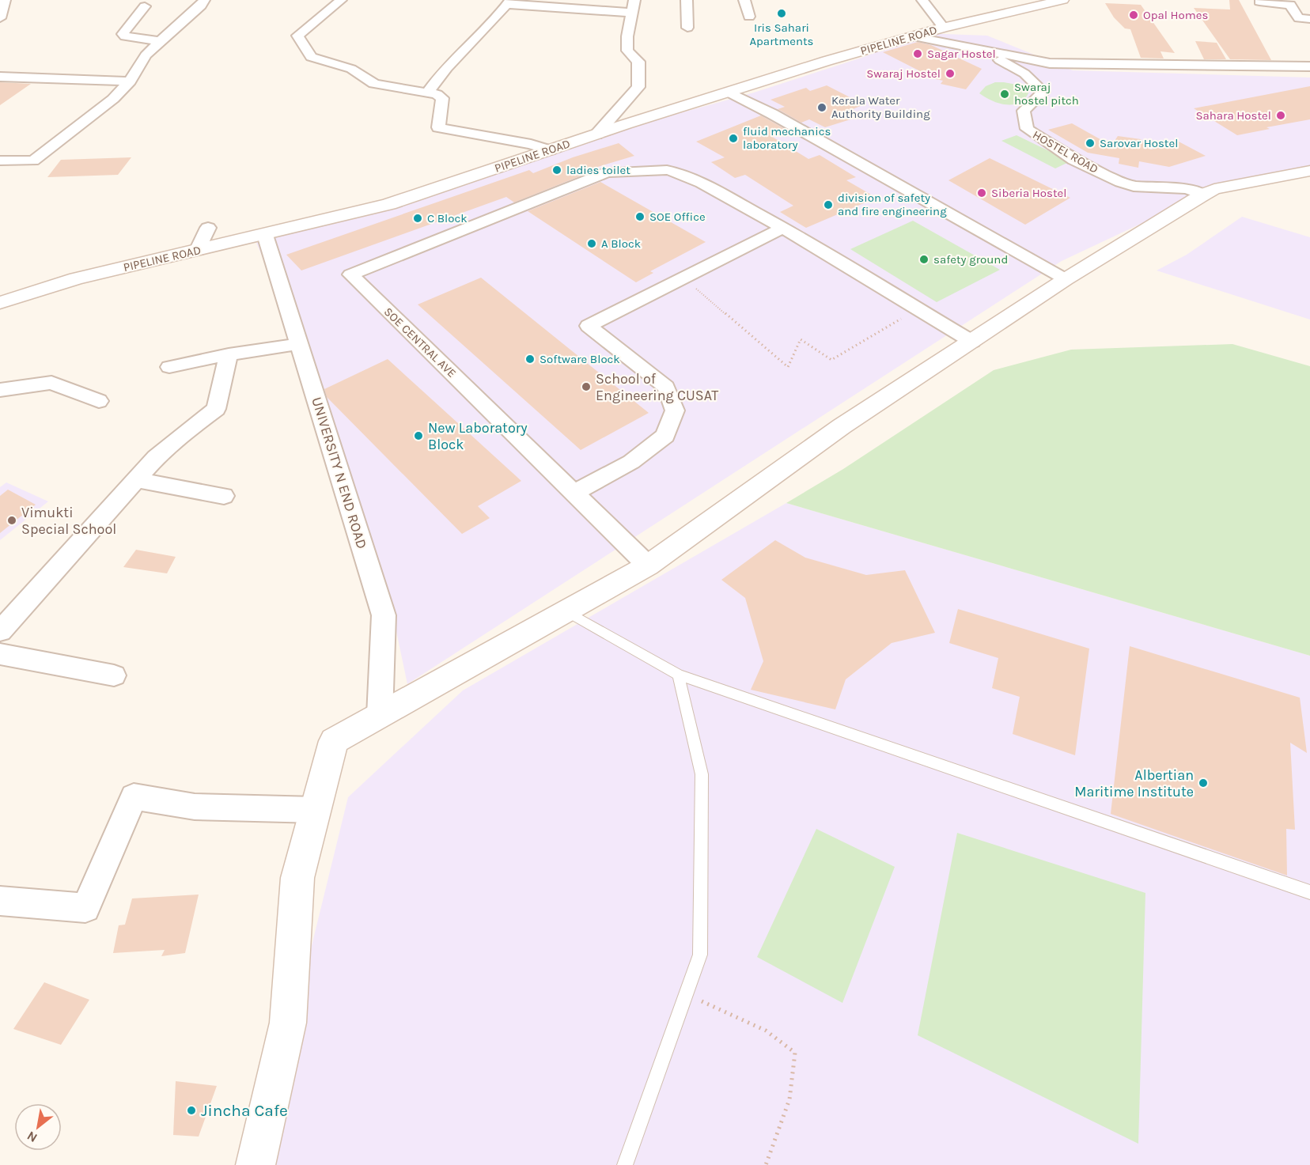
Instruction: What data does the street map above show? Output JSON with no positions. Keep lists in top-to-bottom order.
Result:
{
  "streets": {
    "street": [
      "PIPELINE ROAD",
      "HOSTEL ROAD",
      "SOE CENTRAL AVE",
      "UNIVERSITY N END ROAD"
    ]
  },
  "crossings": [
    ["PIPELINE ROAD", "UNIVERSITY N END ROAD"]
  ],
  "places": [
    "Iris Sahari Apartments",
    "Opal Homes",
    "Sagar Hostel",
    "Swaraj Hostel",
    "Swaraj hostel pitch",
    "Kerala Water Authority Building",
    "Sahara Hostel",
    "fluid mechanics laboratory",
    "Sarovar Hostel",
    "ladies toilet",
    "Siberia Hostel",
    "division of safety and fire engineering",
    "SOE Office",
    "C Block",
    "A Block",
    "safety ground",
    "Software Block",
    "School of Engineering CUSAT",
    "New Laboratory Block",
    "Vimukti Special School",
    "Albertian Maritime Institute",
    "Jincha Cafe"
  ],
  "north": "bottom left"
}
